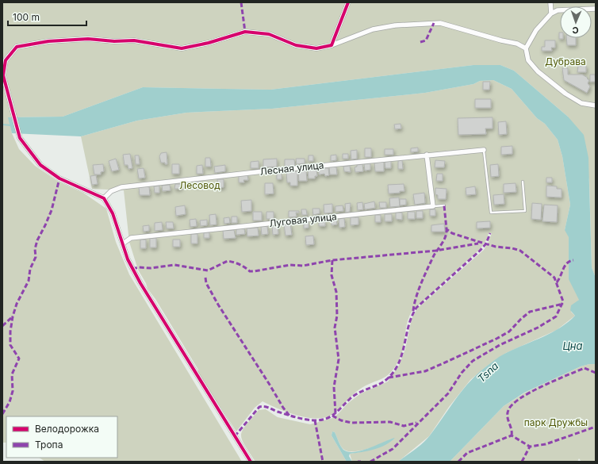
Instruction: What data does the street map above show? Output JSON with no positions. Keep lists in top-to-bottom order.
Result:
{
  "streets": {
    "street": ["Лесная улица", "Луговая улица"]
  },
  "water": ["Цна", "Tsna"],
  "parks": ["Дубрава", "Лесовод", "парк Дружбы"],
  "legend": ["Велодорожка", "Тропа"],
  "scale_bar": "100 m",
  "north": "bottom"
}
